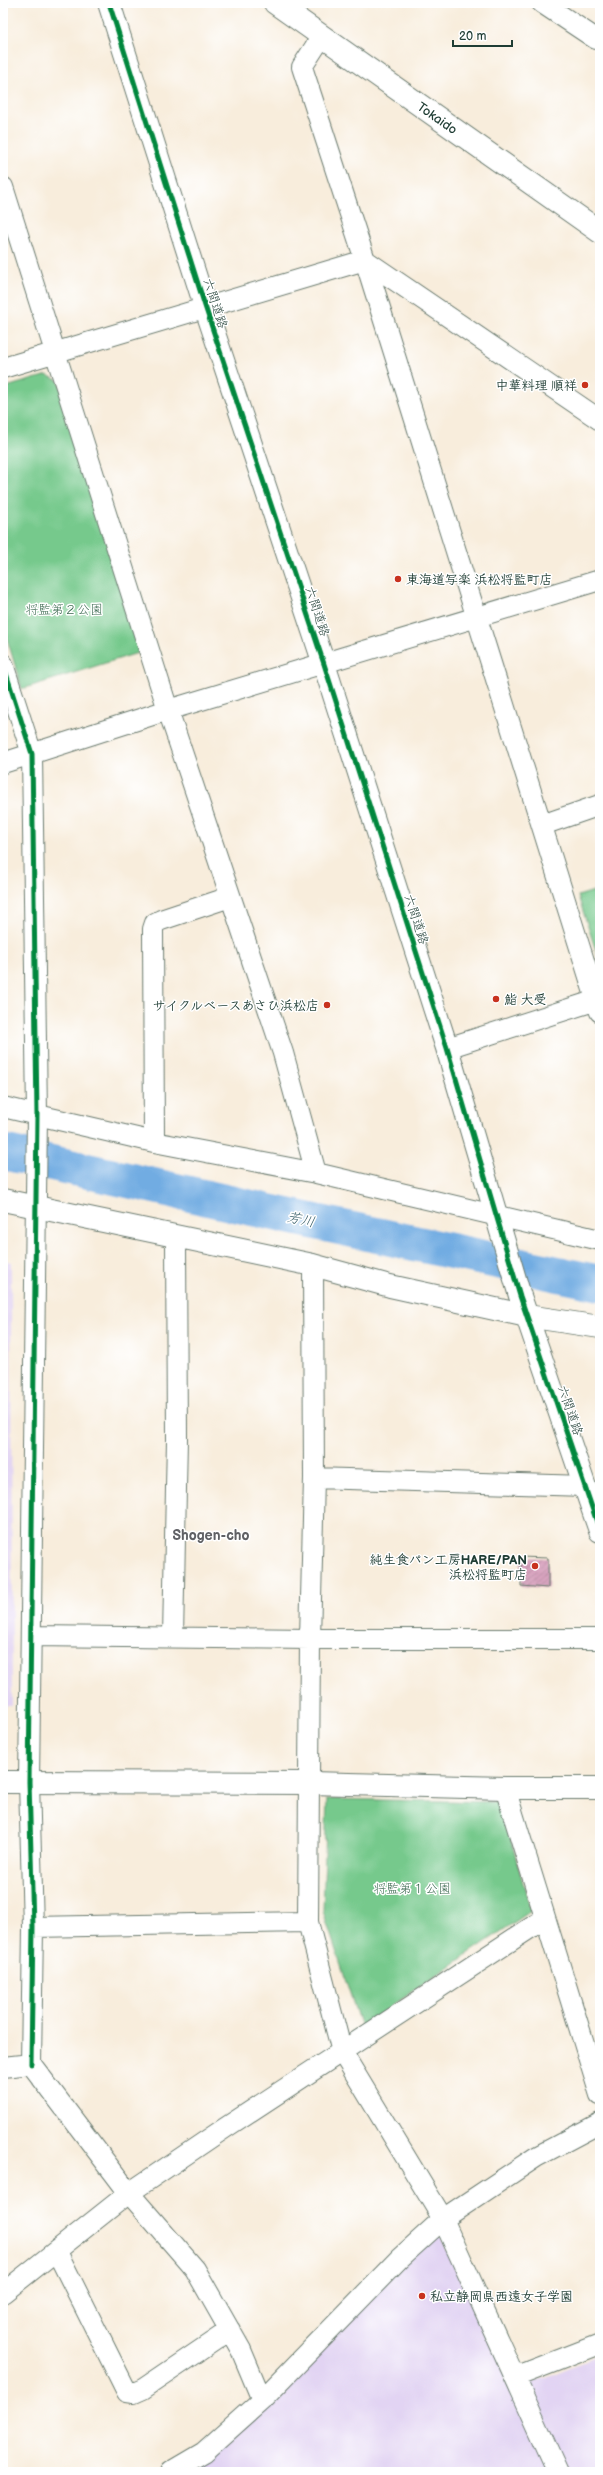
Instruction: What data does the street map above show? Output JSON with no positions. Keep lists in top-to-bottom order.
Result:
{
  "streets": {
    "main road": ["Tokaido", "六間道路"]
  },
  "districts": ["Shogen-cho"],
  "water": ["芳川"],
  "parks": ["将監第２公園", "将監第１公園"],
  "places": [
    "中華料理 順祥",
    "東海道写楽 浜松将監町店",
    "鮨 大受",
    "サイクルベースあさひ浜松店",
    "純生食パン工房HARE/PAN 浜松将監町店",
    "私立静岡県西遠女子学園"
  ],
  "scale_bar": "20 m"
}
